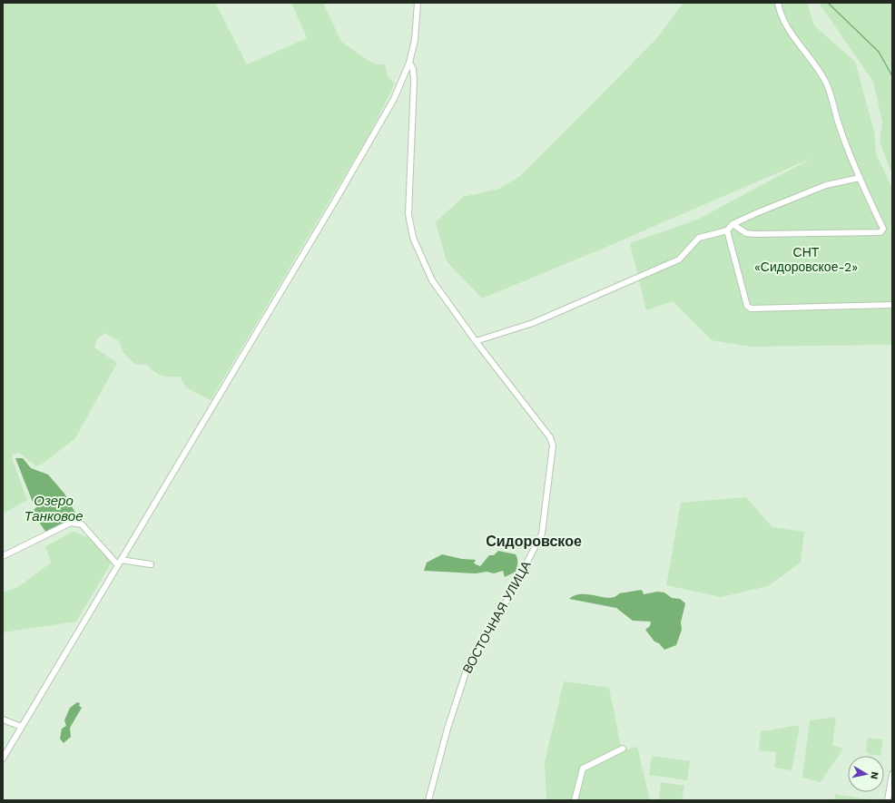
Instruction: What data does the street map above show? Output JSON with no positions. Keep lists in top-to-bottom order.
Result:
{
  "streets": {
    "street": ["ВОСТОЧНАЯ УЛИЦА"]
  },
  "districts": ["Сидоровское"],
  "water": ["Озеро Танковое"],
  "parks": ["СНТ «Сидоровское-2»"],
  "north": "right"
}
